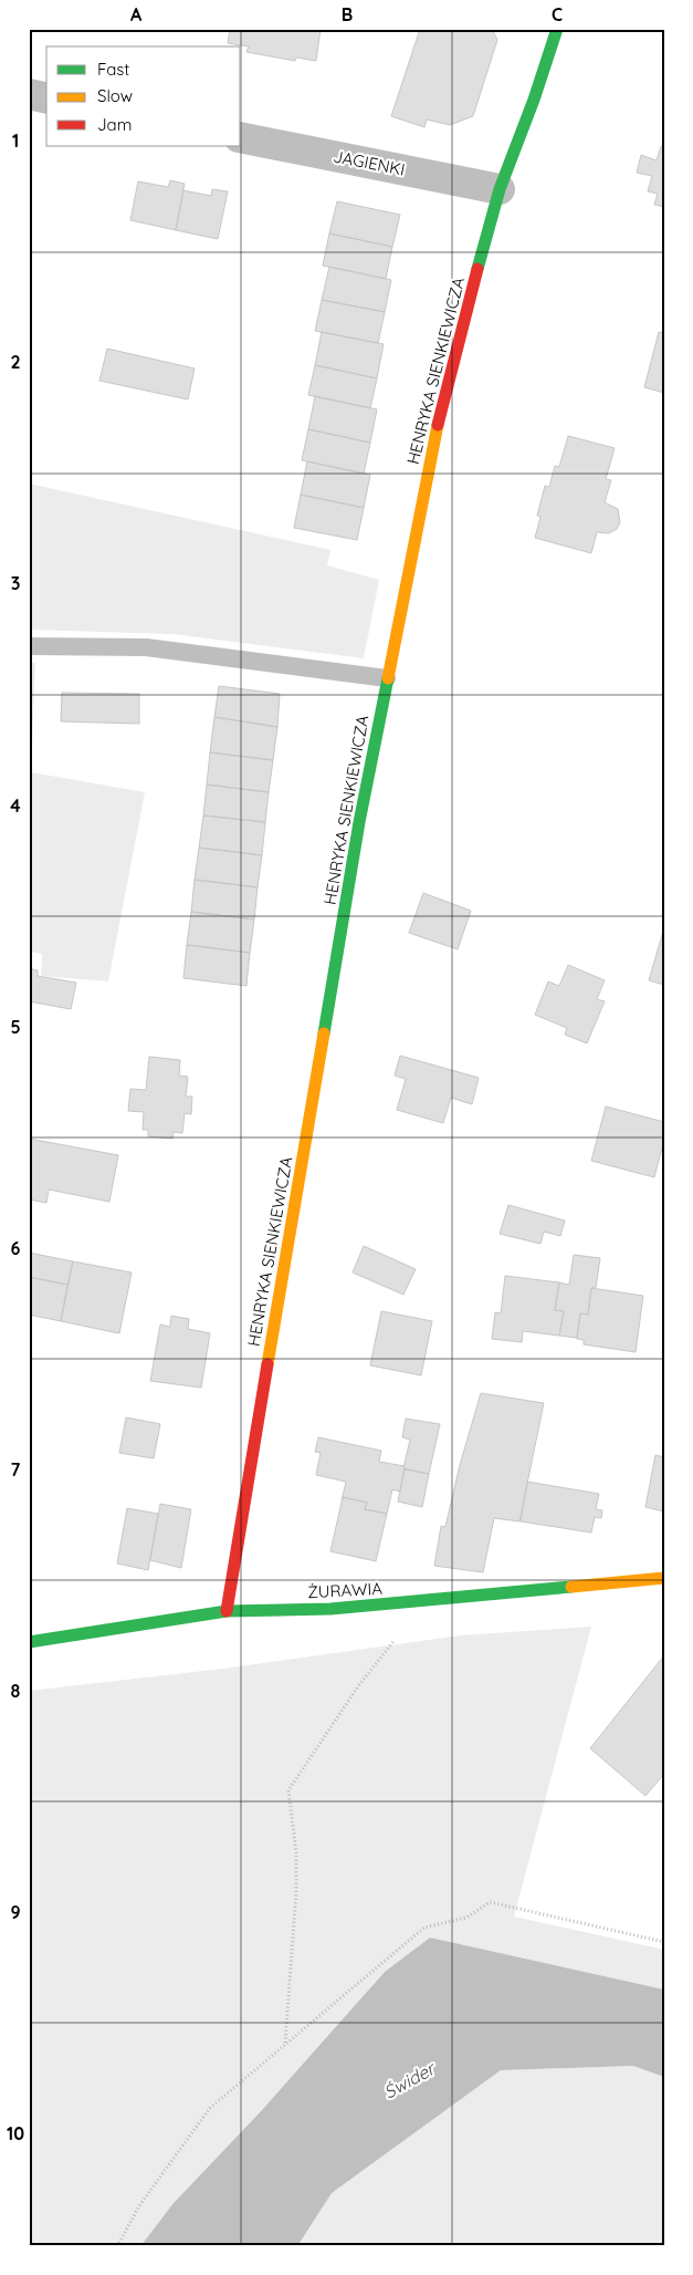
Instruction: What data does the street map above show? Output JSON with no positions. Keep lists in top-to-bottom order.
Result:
{
  "streets": {
    "street": ["JAGIENKI", "HENRYKA SIENKIEWICZA", "ŻURAWIA"]
  },
  "crossings": [
    ["JAGIENKI", "HENRYKA SIENKIEWICZA"],
    ["HENRYKA SIENKIEWICZA", "ŻURAWIA"]
  ],
  "water": ["Świder"],
  "legend": ["Fast", "Slow", "Jam"],
  "grid": {
    "columns": ["A", "B", "C"],
    "rows": [
      "1",
      "2",
      "3",
      "4",
      "5",
      "6",
      "7",
      "8",
      "9",
      "10"
    ]
  }
}
